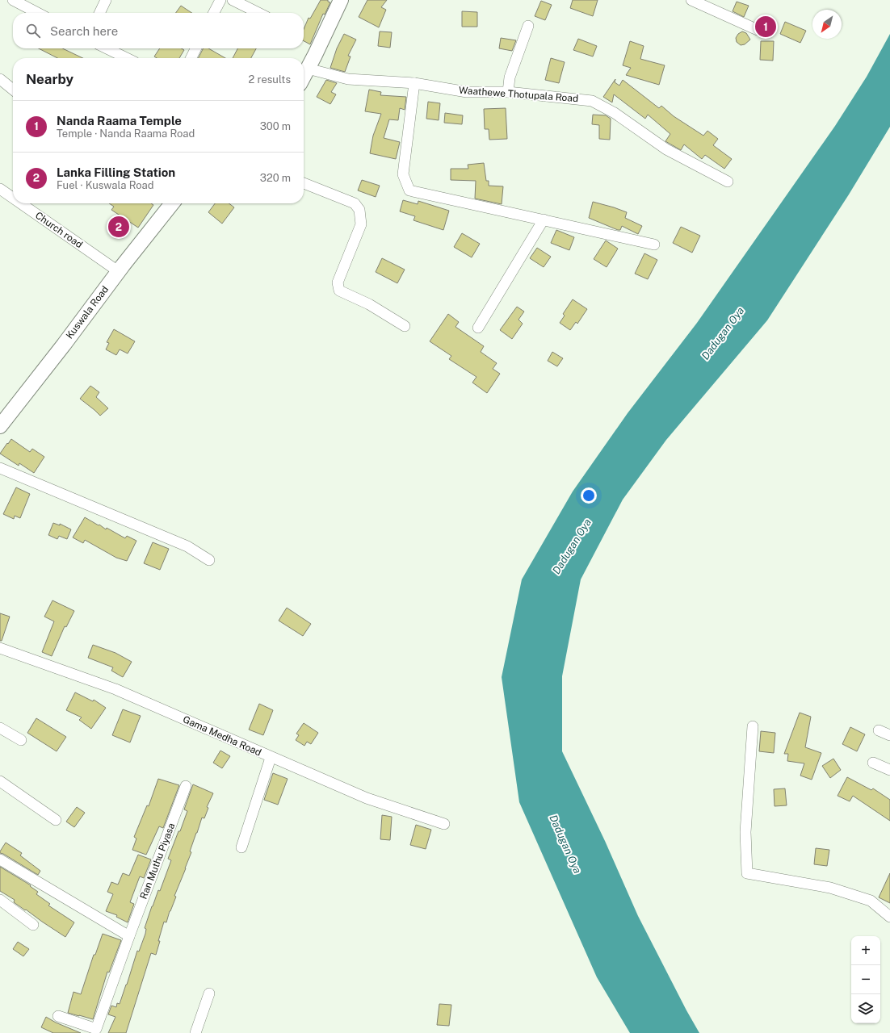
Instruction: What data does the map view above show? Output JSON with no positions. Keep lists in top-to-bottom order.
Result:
{
  "streets": {
    "street": [
      "Waathewe Thotupala Road",
      "Church road",
      "Kuswala Road",
      "Gama Medha Road",
      "Ran Muthu Piyasa"
    ]
  },
  "crossings": [
    ["Church road", "Kuswala Road"]
  ],
  "water": ["Dadugan Oya"],
  "north": "bottom left",
  "page": {
    "search": "Search here",
    "pins": ["1", "2"],
    "heading": ["Nearby", "2 results"],
    "list": [
      {
        "mark": "1",
        "name": "Nanda Raama Temple",
        "note": "Temple · Nanda Raama Road",
        "value": "300 m"
      },
      {
        "mark": "2",
        "name": "Lanka Filling Station",
        "note": "Fuel · Kuswala Road",
        "value": "320 m"
      }
    ],
    "map_buttons": ["+", "−"]
  }
}
